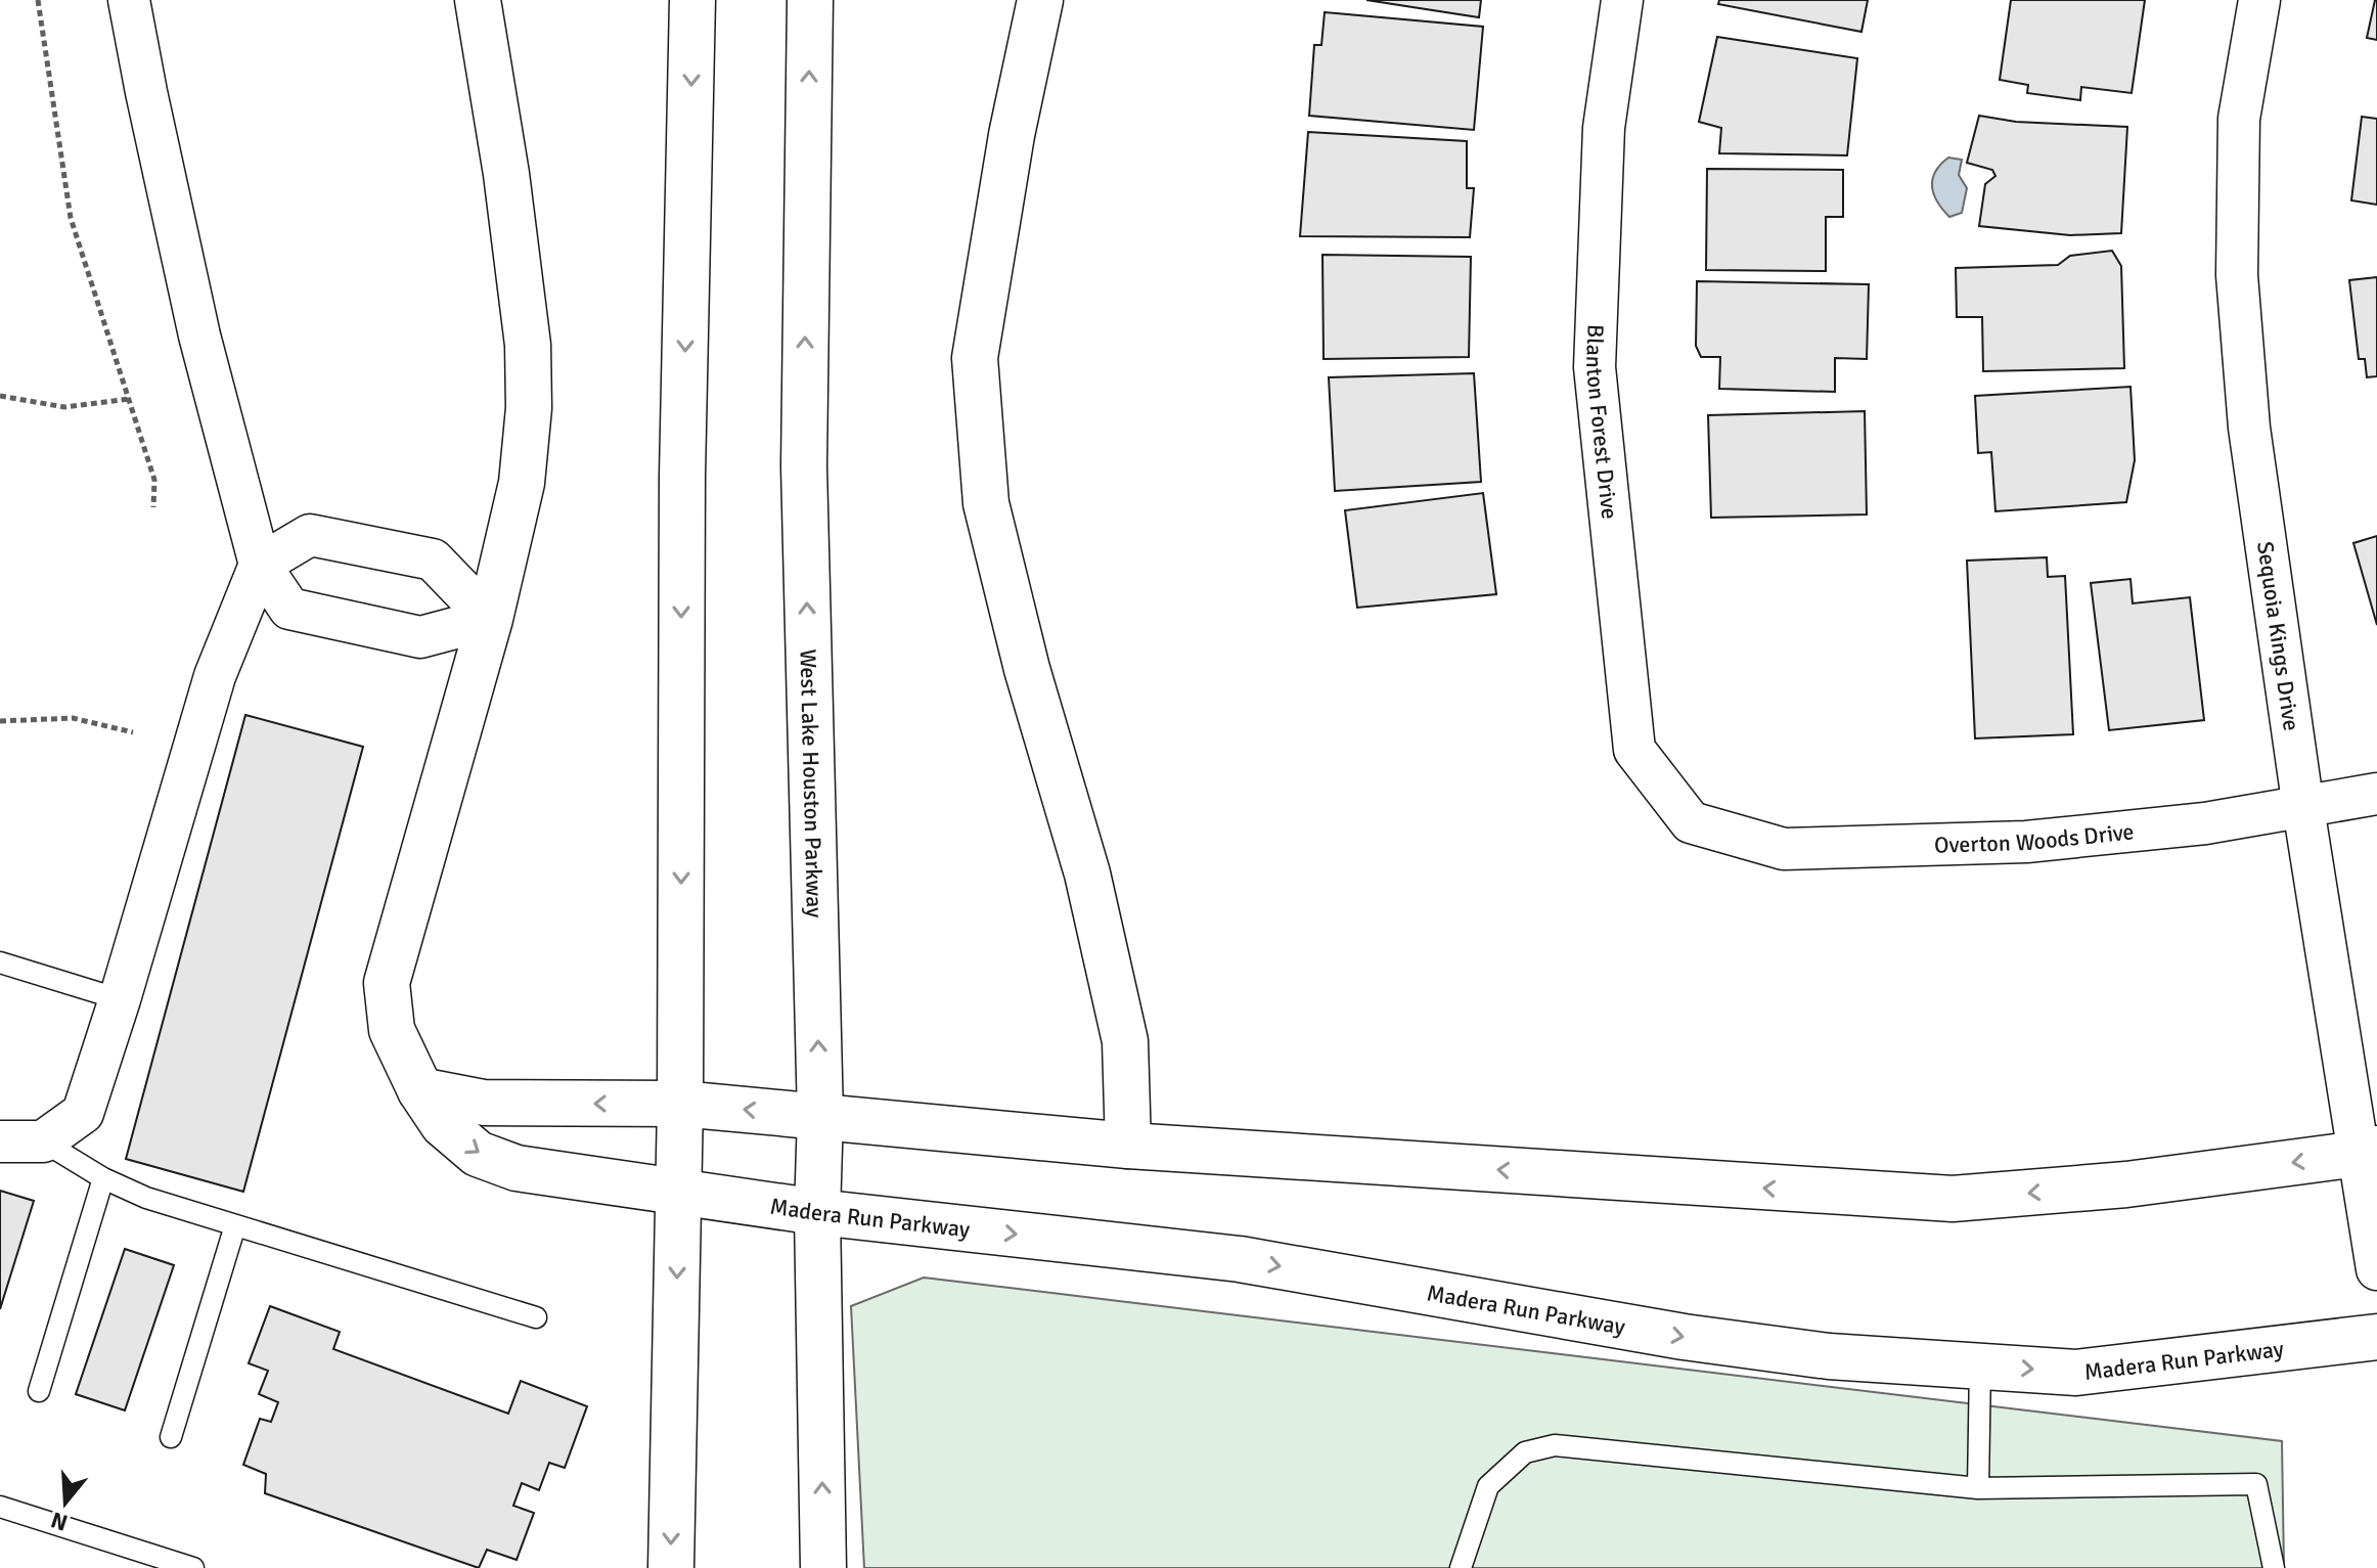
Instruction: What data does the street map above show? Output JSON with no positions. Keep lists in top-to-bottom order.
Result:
{
  "streets": {
    "street": [
      "Blanton Forest Drive",
      "Sequoia Kings Drive",
      "West Lake Houston Parkway",
      "Overton Woods Drive",
      "Madera Run Parkway"
    ]
  },
  "crossings": [
    ["Blanton Forest Drive", "Overton Woods Drive"],
    ["Sequoia Kings Drive", "Overton Woods Drive"],
    ["West Lake Houston Parkway", "Madera Run Parkway"]
  ],
  "north": "bottom"
}
